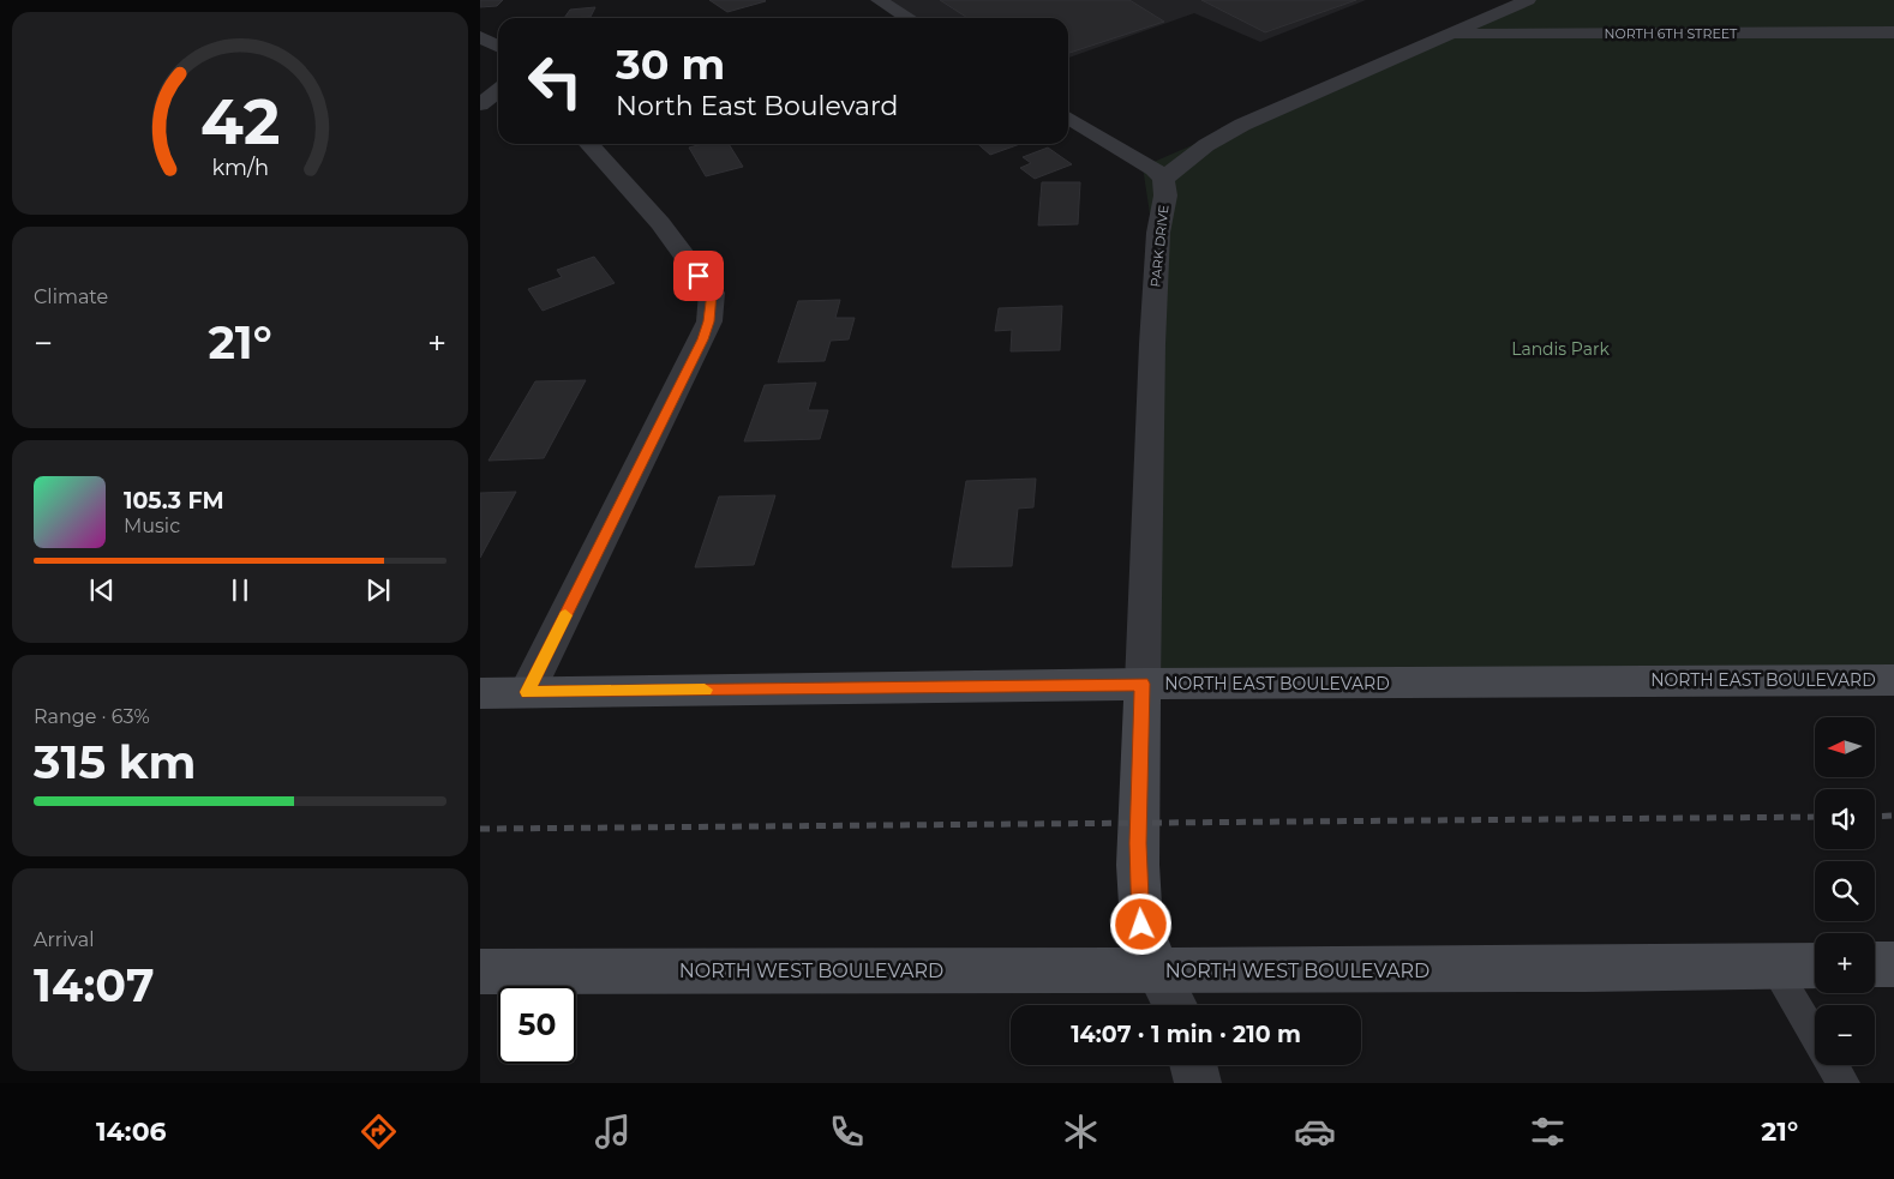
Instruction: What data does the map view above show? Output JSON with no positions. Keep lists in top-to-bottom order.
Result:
{
  "streets": {
    "main road": ["NORTH EAST BOULEVARD", "NORTH WEST BOULEVARD"],
    "street": ["NORTH 6TH STREET", "PARK DRIVE"]
  },
  "crossings": [
    ["PARK DRIVE", "NORTH EAST BOULEVARD"]
  ],
  "parks": ["Landis Park"],
  "north": "left",
  "page": {
    "turn": ["30 m", "North East Boulevard"],
    "tile": [
      "Climate",
      ["Range · 63%", "315 km"],
      ["Arrival", "14:07"]
    ],
    "heat": ["−", "21°", "+"],
    "song": ["105.3 FM", "Music"],
    "map_buttons": ["+", "−"],
    "limit": "50",
    "trip": "14:07 · 1 min · 210 m",
    "tabs": ["14:06", "21°"],
    "gauge": ["42", "km/h"]
  }
}
